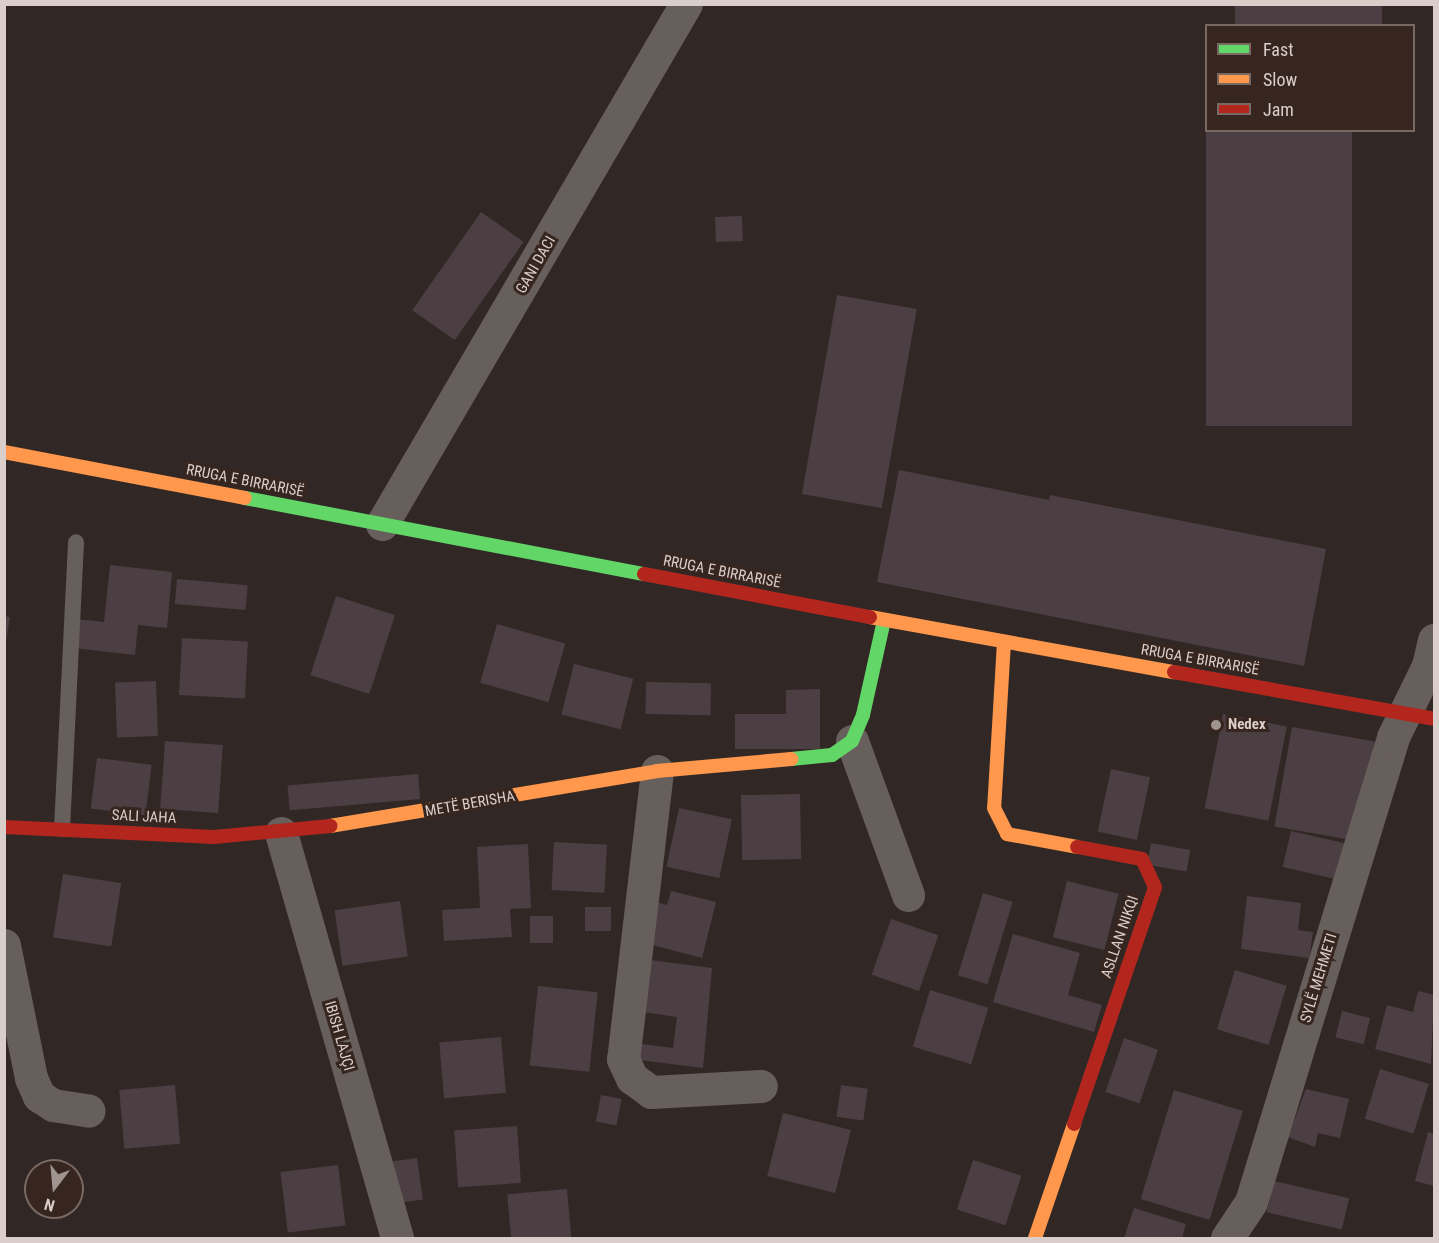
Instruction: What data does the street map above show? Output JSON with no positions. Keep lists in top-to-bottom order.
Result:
{
  "streets": {
    "street": [
      "GANI DACI",
      "RRUGA E BIRRARISË",
      "METË BERISHA",
      "SALI JAHA",
      "ASLLAN NIKQI",
      "SYLË MEHMETI",
      "IBISH LAJÇI"
    ]
  },
  "crossings": [
    ["GANI DACI", "RRUGA E BIRRARISË"],
    ["RRUGA E BIRRARISË", "ASLLAN NIKQI"],
    ["RRUGA E BIRRARISË", "SYLË MEHMETI"],
    ["METË BERISHA", "SALI JAHA"],
    ["METË BERISHA", "IBISH LAJÇI"],
    ["SALI JAHA", "IBISH LAJÇI"]
  ],
  "places": ["Nedex"],
  "legend": ["Fast", "Slow", "Jam"],
  "north": "bottom"
}
